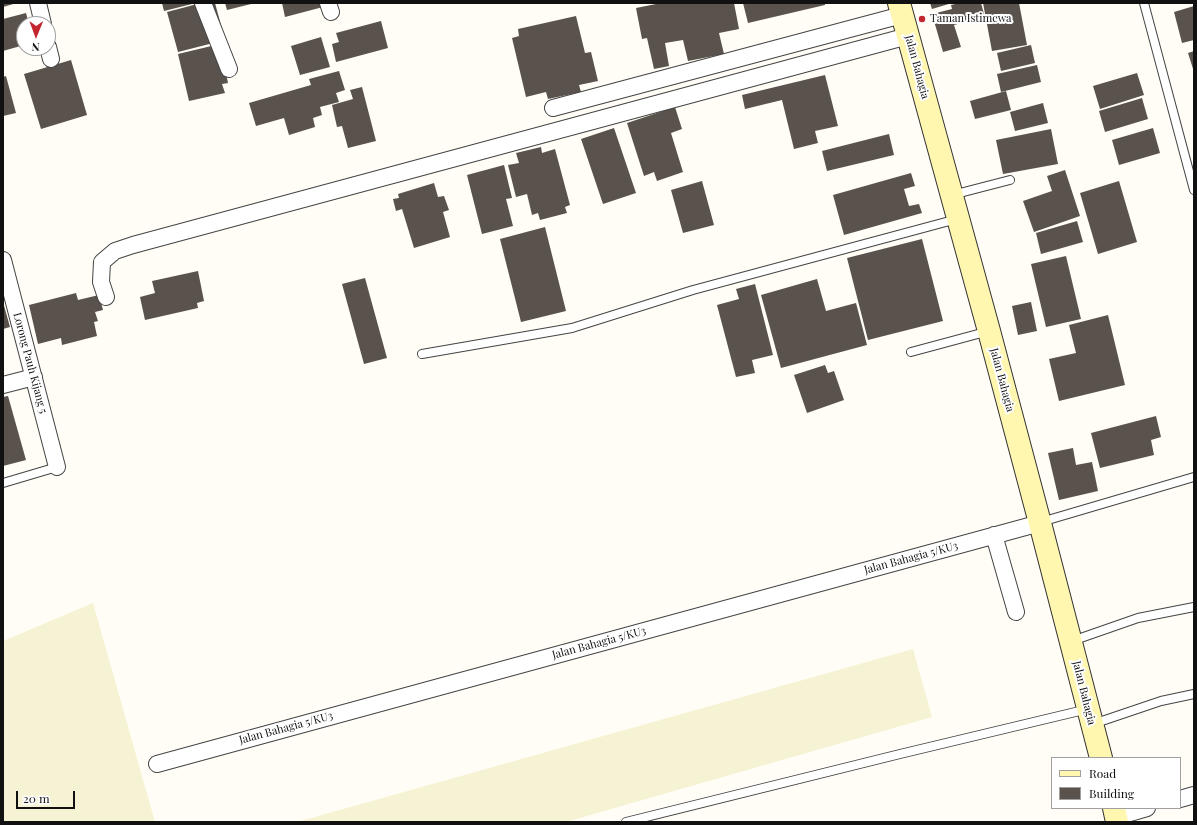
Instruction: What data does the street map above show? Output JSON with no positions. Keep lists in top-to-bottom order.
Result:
{
  "streets": {
    "street": ["Jalan Bahagia", "Lorong Pauh Kijang 5", "Jalan Bahagia 5/KU3"]
  },
  "crossings": [
    ["Jalan Bahagia", "Jalan Bahagia 5/KU3"]
  ],
  "places": ["Taman Istimewa"],
  "legend": ["Road", "Building"],
  "scale_bar": "20 m",
  "north": "bottom"
}
